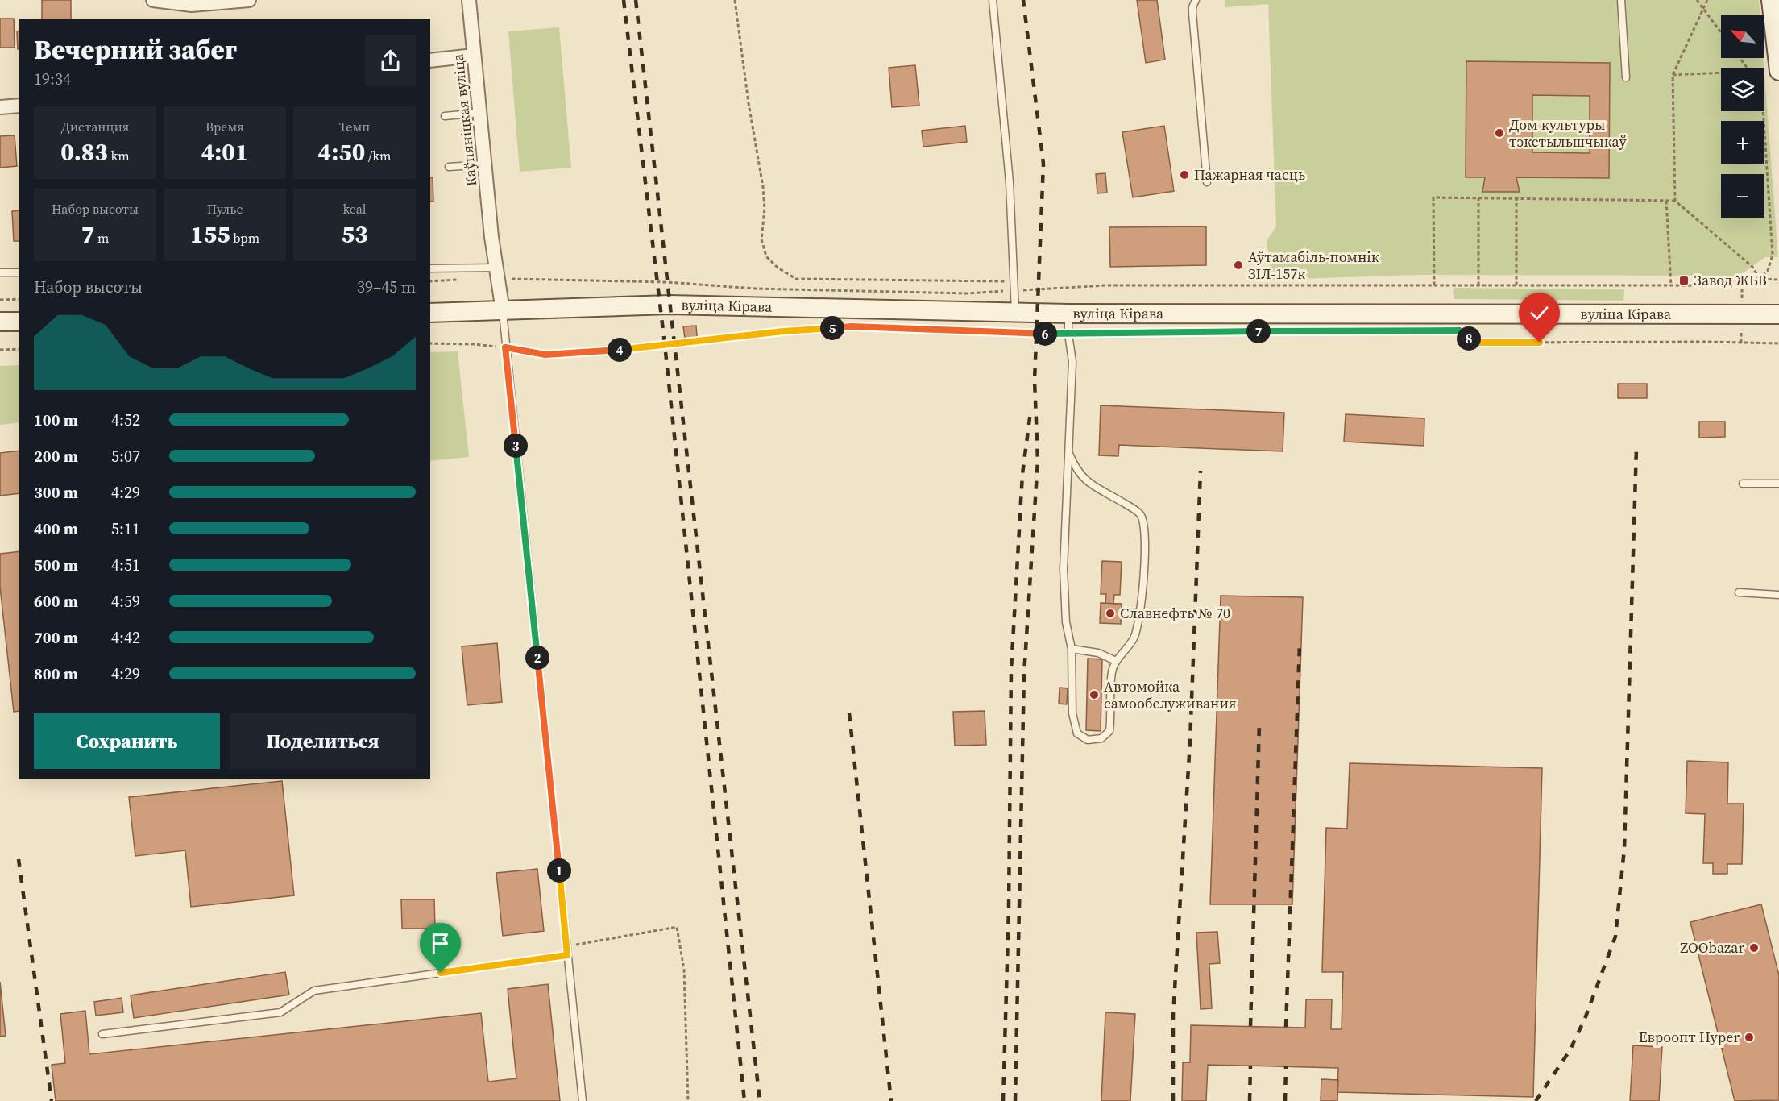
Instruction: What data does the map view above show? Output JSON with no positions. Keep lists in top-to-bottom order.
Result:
{
  "streets": {
    "main road": ["вуліца Кірава"],
    "street": ["Каўпяніцкая вуліца"]
  },
  "crossings": [
    ["Каўпяніцкая вуліца", "вуліца Кірава"]
  ],
  "places": {
    "other": [
      "Дом культуры тэкстыльшчыкаў",
      "Пажарная часць",
      "Аўтамабіль-помнік ЗІЛ-157к",
      "Славнефть № 70",
      "Автомойка самообслуживания",
      "ZOObazar",
      "Евроопт Hyper"
    ],
    "transit": ["Завод ЖБВ"]
  },
  "north": "top left",
  "page": {
    "map_buttons": ["+", "−"],
    "heading": ["Вечерний забег", "19:34"],
    "stats": [
      ["Дистанция", "0.83 km"],
      ["Время", "4:01"],
      ["Темп", "4:50 /km"],
      ["Набор высоты", "7 m"],
      ["Пульс", "155 bpm"],
      ["kcal", "53"]
    ],
    "chart": ["Набор высоты", "39–45 m"],
    "pins": [
      "5",
      "7",
      "6",
      "8",
      "4",
      "3",
      "2",
      "1"
    ],
    "list": [
      {
        "name": "100 m",
        "note": "4:52"
      },
      {
        "name": "200 m",
        "note": "5:07"
      },
      {
        "name": "300 m",
        "note": "4:29"
      },
      {
        "name": "400 m",
        "note": "5:11"
      },
      {
        "name": "500 m",
        "note": "4:51"
      },
      {
        "name": "600 m",
        "note": "4:59"
      },
      {
        "name": "700 m",
        "note": "4:42"
      },
      {
        "name": "800 m",
        "note": "4:29"
      }
    ],
    "buttons": ["Сохранить", "Поделиться"]
  }
}
